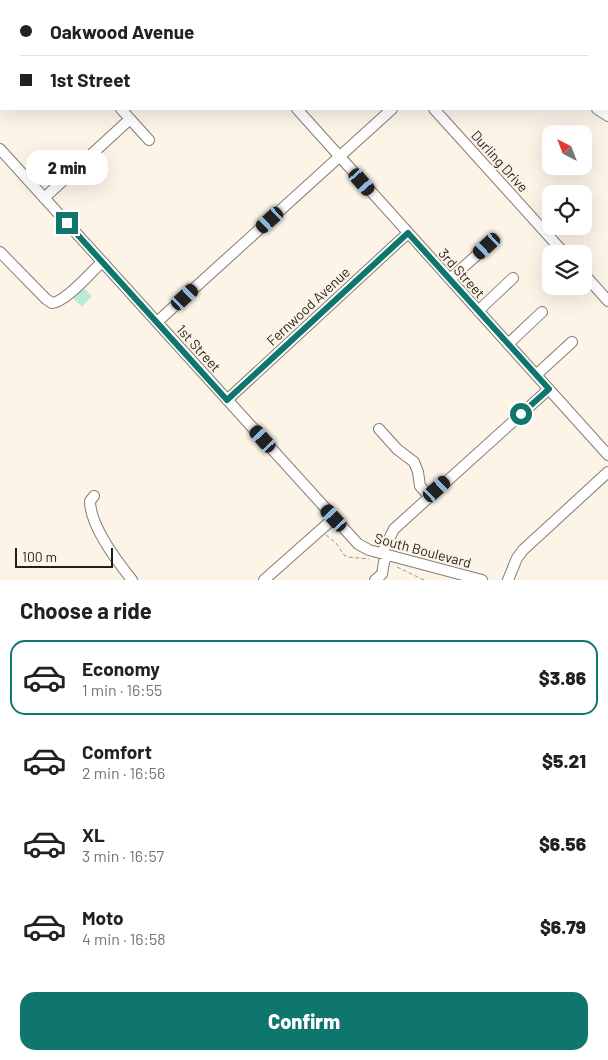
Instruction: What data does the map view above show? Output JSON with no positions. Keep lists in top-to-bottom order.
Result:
{
  "streets": {
    "street": [
      "Durling Drive",
      "3rd Street",
      "Fernwood Avenue",
      "1st Street",
      "South Boulevard"
    ]
  },
  "crossings": [
    ["3rd Street", "Fernwood Avenue"],
    ["Fernwood Avenue", "1st Street"],
    ["1st Street", "South Boulevard"]
  ],
  "scale_bar": "100 m",
  "north": "top left",
  "page": {
    "banner": ["Oakwood Avenue", "1st Street"],
    "bubble": "2 min",
    "scale": "100 m",
    "heading": "Choose a ride",
    "list": [
      {
        "name": "Economy",
        "note": "1 min · 16:55",
        "value": "$3.86"
      },
      {
        "name": "Comfort",
        "note": "2 min · 16:56",
        "value": "$5.21"
      },
      {
        "name": "XL",
        "note": "3 min · 16:57",
        "value": "$6.56"
      },
      {
        "name": "Moto",
        "note": "4 min · 16:58",
        "value": "$6.79"
      }
    ],
    "buttons": "Confirm"
  }
}
